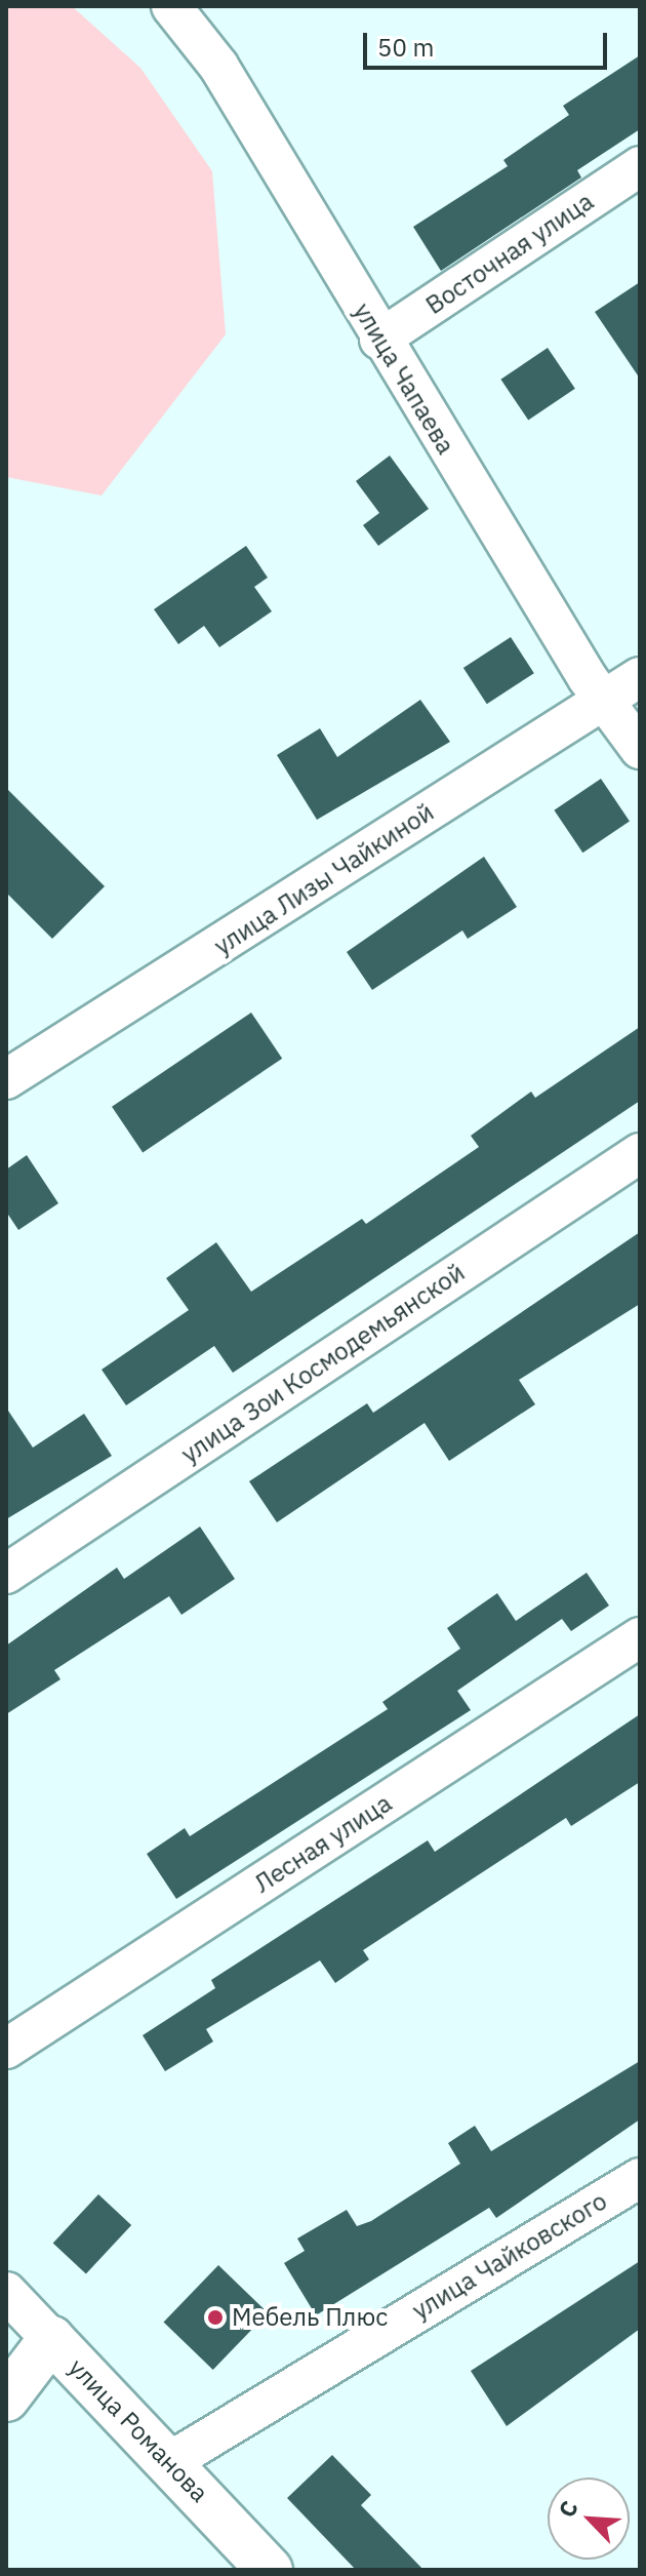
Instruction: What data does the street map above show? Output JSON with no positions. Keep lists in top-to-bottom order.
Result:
{
  "streets": {
    "street": [
      "Восточная улица",
      "улица Чапаева",
      "улица Лизы Чайкиной",
      "улица Зои Космодемьянской",
      "Лесная улица",
      "улица Чайковского",
      "улица Романова"
    ]
  },
  "crossings": [
    ["Восточная улица", "улица Чапаева"],
    ["улица Чапаева", "улица Лизы Чайкиной"],
    ["улица Чайковского", "улица Романова"]
  ],
  "places": ["Мебель Плюс"],
  "scale_bar": "50 m",
  "north": "top left"
}
